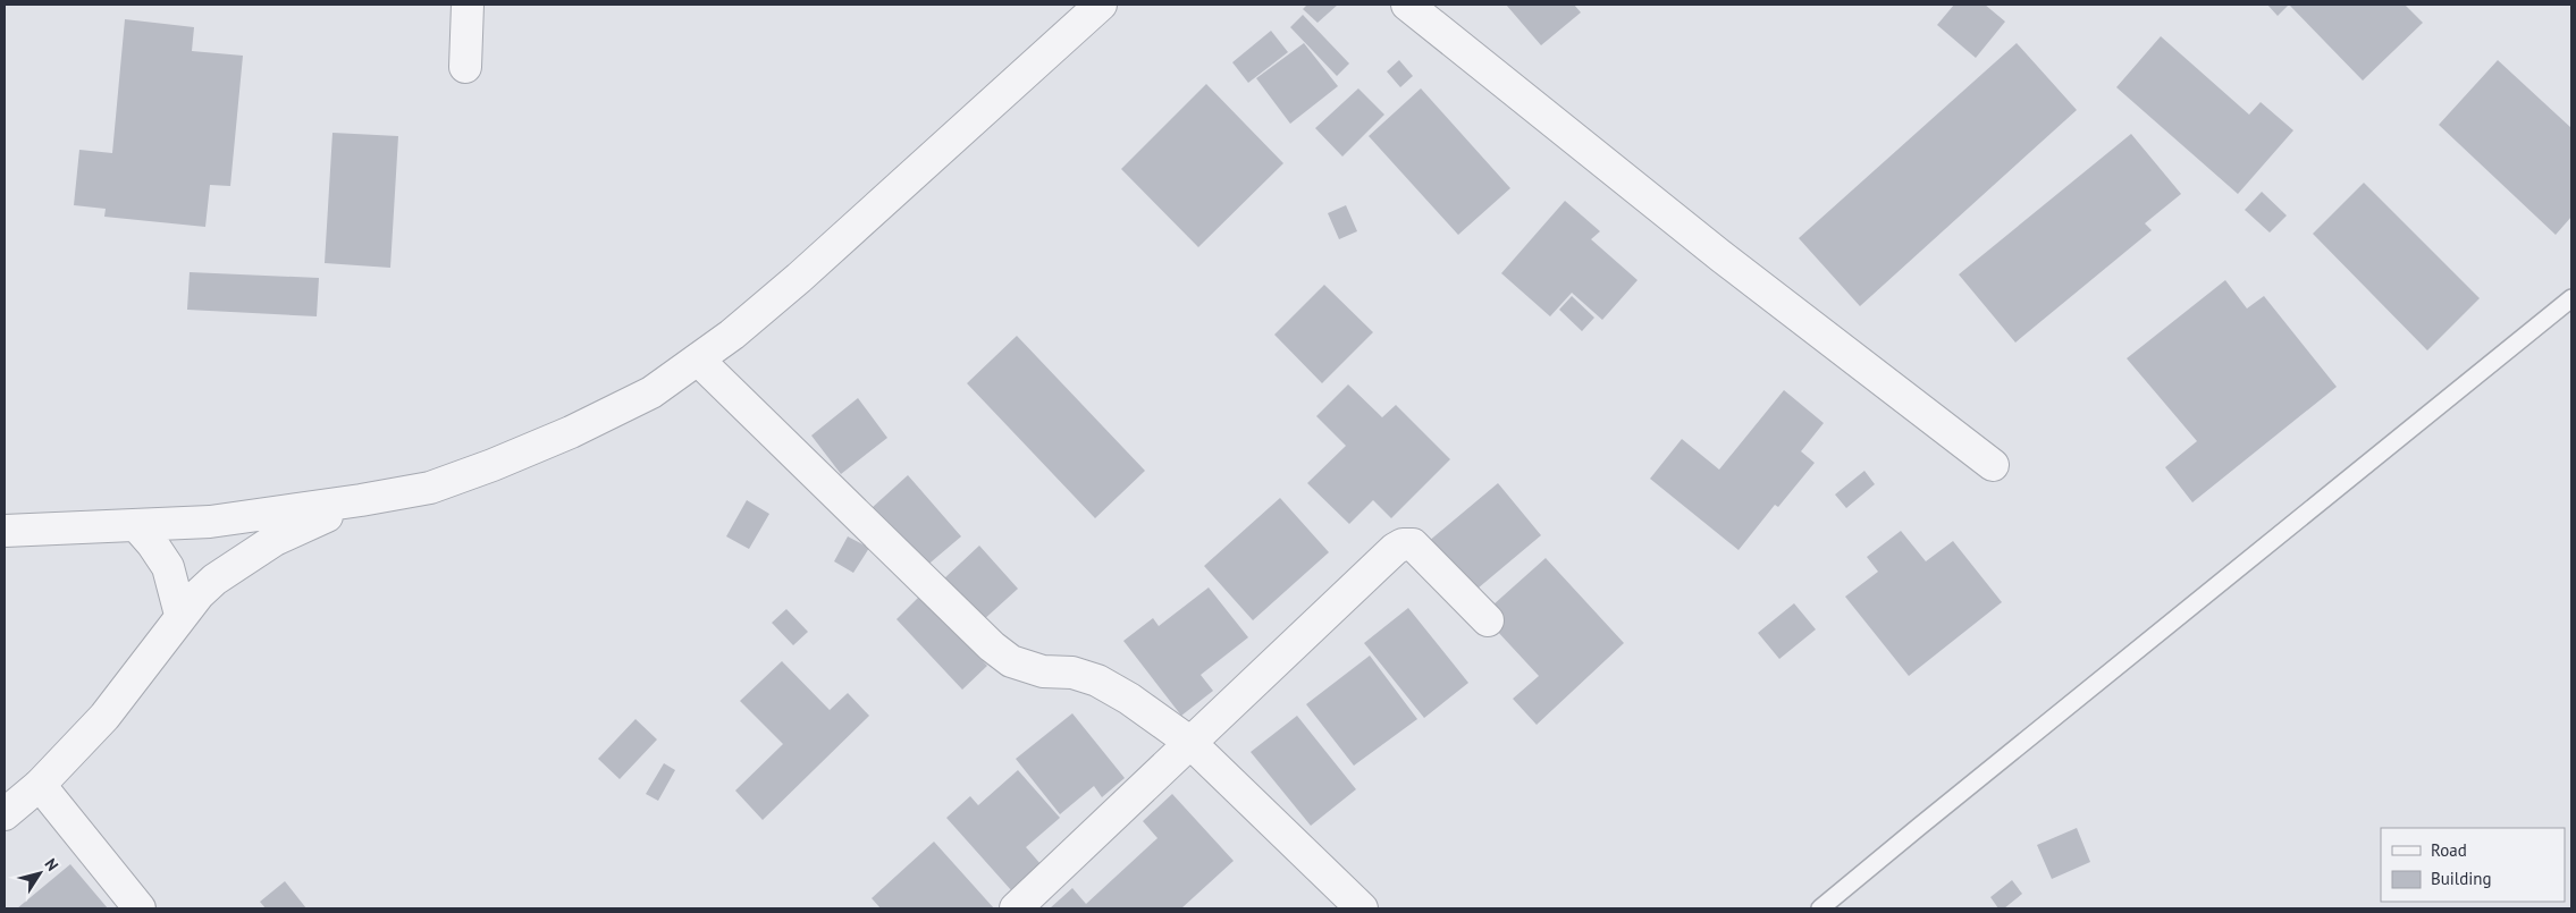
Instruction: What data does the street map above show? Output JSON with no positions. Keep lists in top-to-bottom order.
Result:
{
  "legend": ["Road", "Building"],
  "north": "top right"
}
